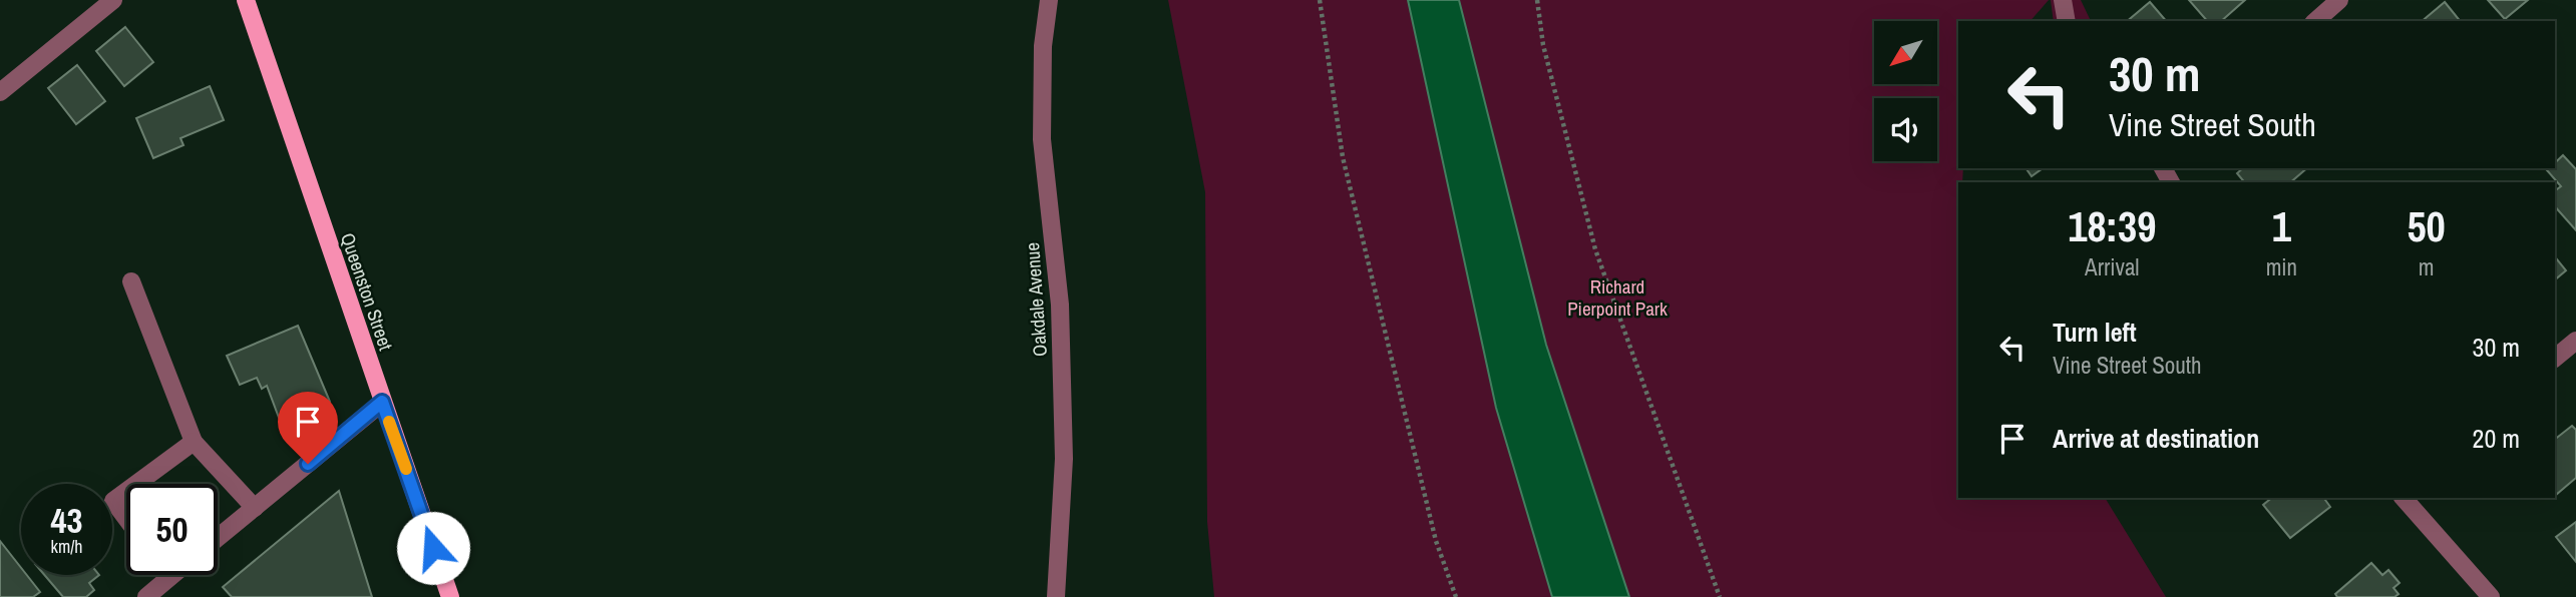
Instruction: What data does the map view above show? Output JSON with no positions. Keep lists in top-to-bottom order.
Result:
{
  "streets": {
    "main road": ["Queenston Street"],
    "street": ["Oakdale Avenue"]
  },
  "parks": ["Richard Pierpoint Park"],
  "north": "bottom left",
  "page": {
    "turn": ["30 m", "Vine Street South"],
    "eta": [
      "18:39",
      "Arrival",
      "1",
      "min",
      "50",
      "m"
    ],
    "list": [
      {
        "name": "Turn left",
        "note": "Vine Street South",
        "value": "30 m"
      },
      {
        "name": "Arrive at destination",
        "value": "20 m"
      }
    ],
    "speed": "43 km/h",
    "limit": "50"
  }
}
